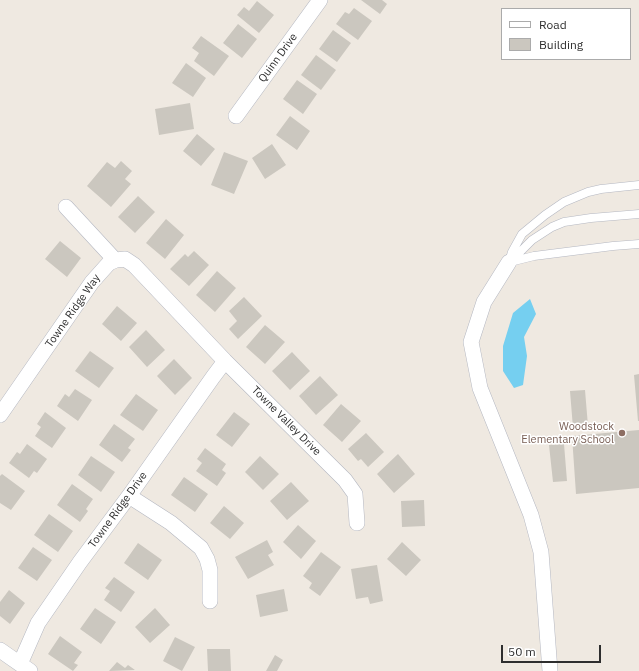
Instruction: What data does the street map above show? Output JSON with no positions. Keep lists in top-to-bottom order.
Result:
{
  "streets": {
    "street": [
      "Quinn Drive",
      "Towne Ridge Way",
      "Towne Valley Drive",
      "Towne Ridge Drive"
    ]
  },
  "crossings": [
    ["Towne Ridge Way", "Towne Valley Drive"],
    ["Towne Valley Drive", "Towne Ridge Drive"]
  ],
  "places": ["Woodstock Elementary School"],
  "legend": ["Road", "Building"],
  "scale_bar": "50 m"
}
